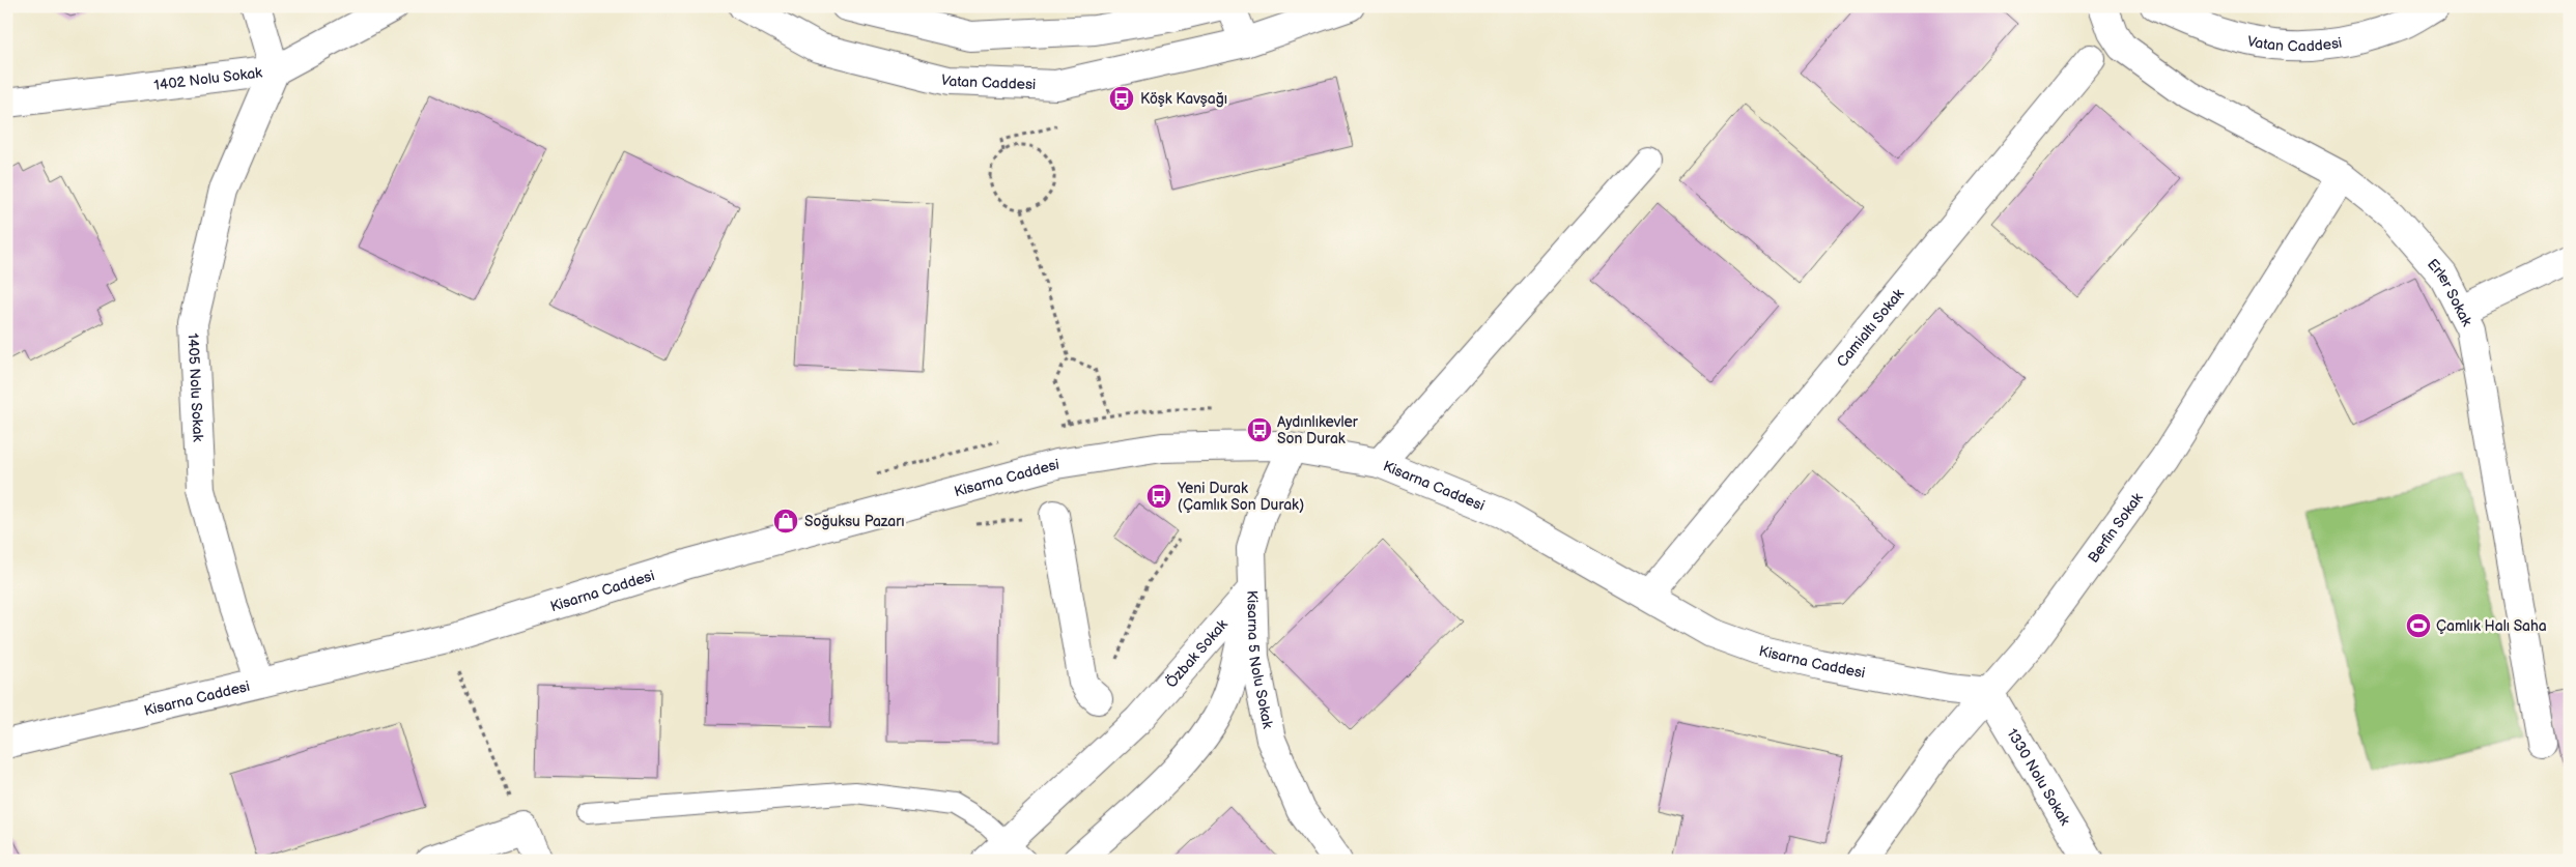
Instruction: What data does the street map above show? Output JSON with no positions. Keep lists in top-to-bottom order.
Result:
{
  "streets": {
    "street": [
      "Vatan Caddesi",
      "1402 Nolu Sokak",
      "Erler Sokak",
      "Camialtı Sokak",
      "1405 Nolu Sokak",
      "Kisarna Caddesi",
      "Berfin Sokak",
      "Özbak Sokak",
      "Kisarna 5 Nolu Sokak",
      "1330 Nolu Sokak"
    ]
  },
  "crossings": [
    ["1402 Nolu Sokak", "1405 Nolu Sokak"],
    ["Erler Sokak", "Berfin Sokak"],
    ["Camialtı Sokak", "Kisarna Caddesi"],
    ["1405 Nolu Sokak", "Kisarna Caddesi"],
    ["Kisarna Caddesi", "Berfin Sokak"],
    ["Kisarna Caddesi", "Kisarna 5 Nolu Sokak"],
    ["Kisarna Caddesi", "1330 Nolu Sokak"],
    ["Berfin Sokak", "1330 Nolu Sokak"],
    ["Özbak Sokak", "Kisarna 5 Nolu Sokak"]
  ],
  "places": {
    "bus stop": ["Köşk Kavşağı", "Aydınlıkevler Son Durak", "Yeni Durak (Çamlık Son Durak)"],
    "shop": ["Soğuksu Pazarı"],
    "sports": ["Çamlık Halı Saha"]
  }
}
